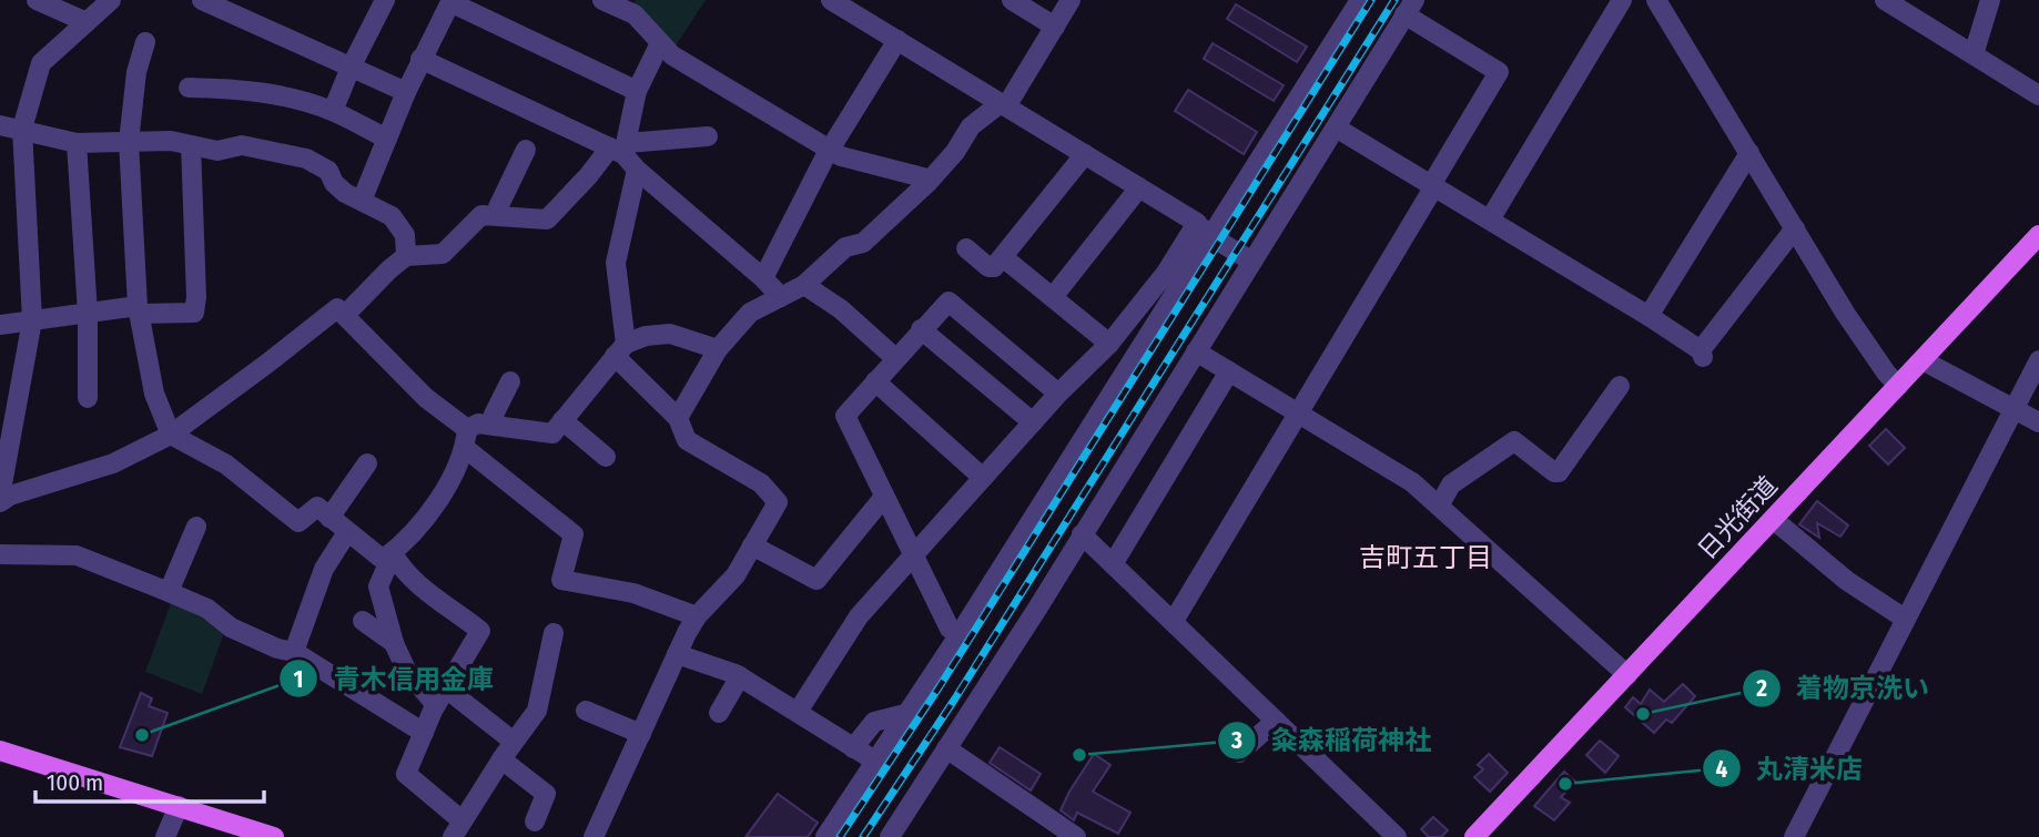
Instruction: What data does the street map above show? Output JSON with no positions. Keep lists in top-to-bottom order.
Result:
{
  "streets": {
    "main road": ["日光街道"]
  },
  "districts": ["吉町五丁目"],
  "places": [
    "着物京洗い",
    "青木信用金庫",
    "粂森稲荷神社",
    "丸清米店"
  ],
  "scale_bar": "100 m"
}
